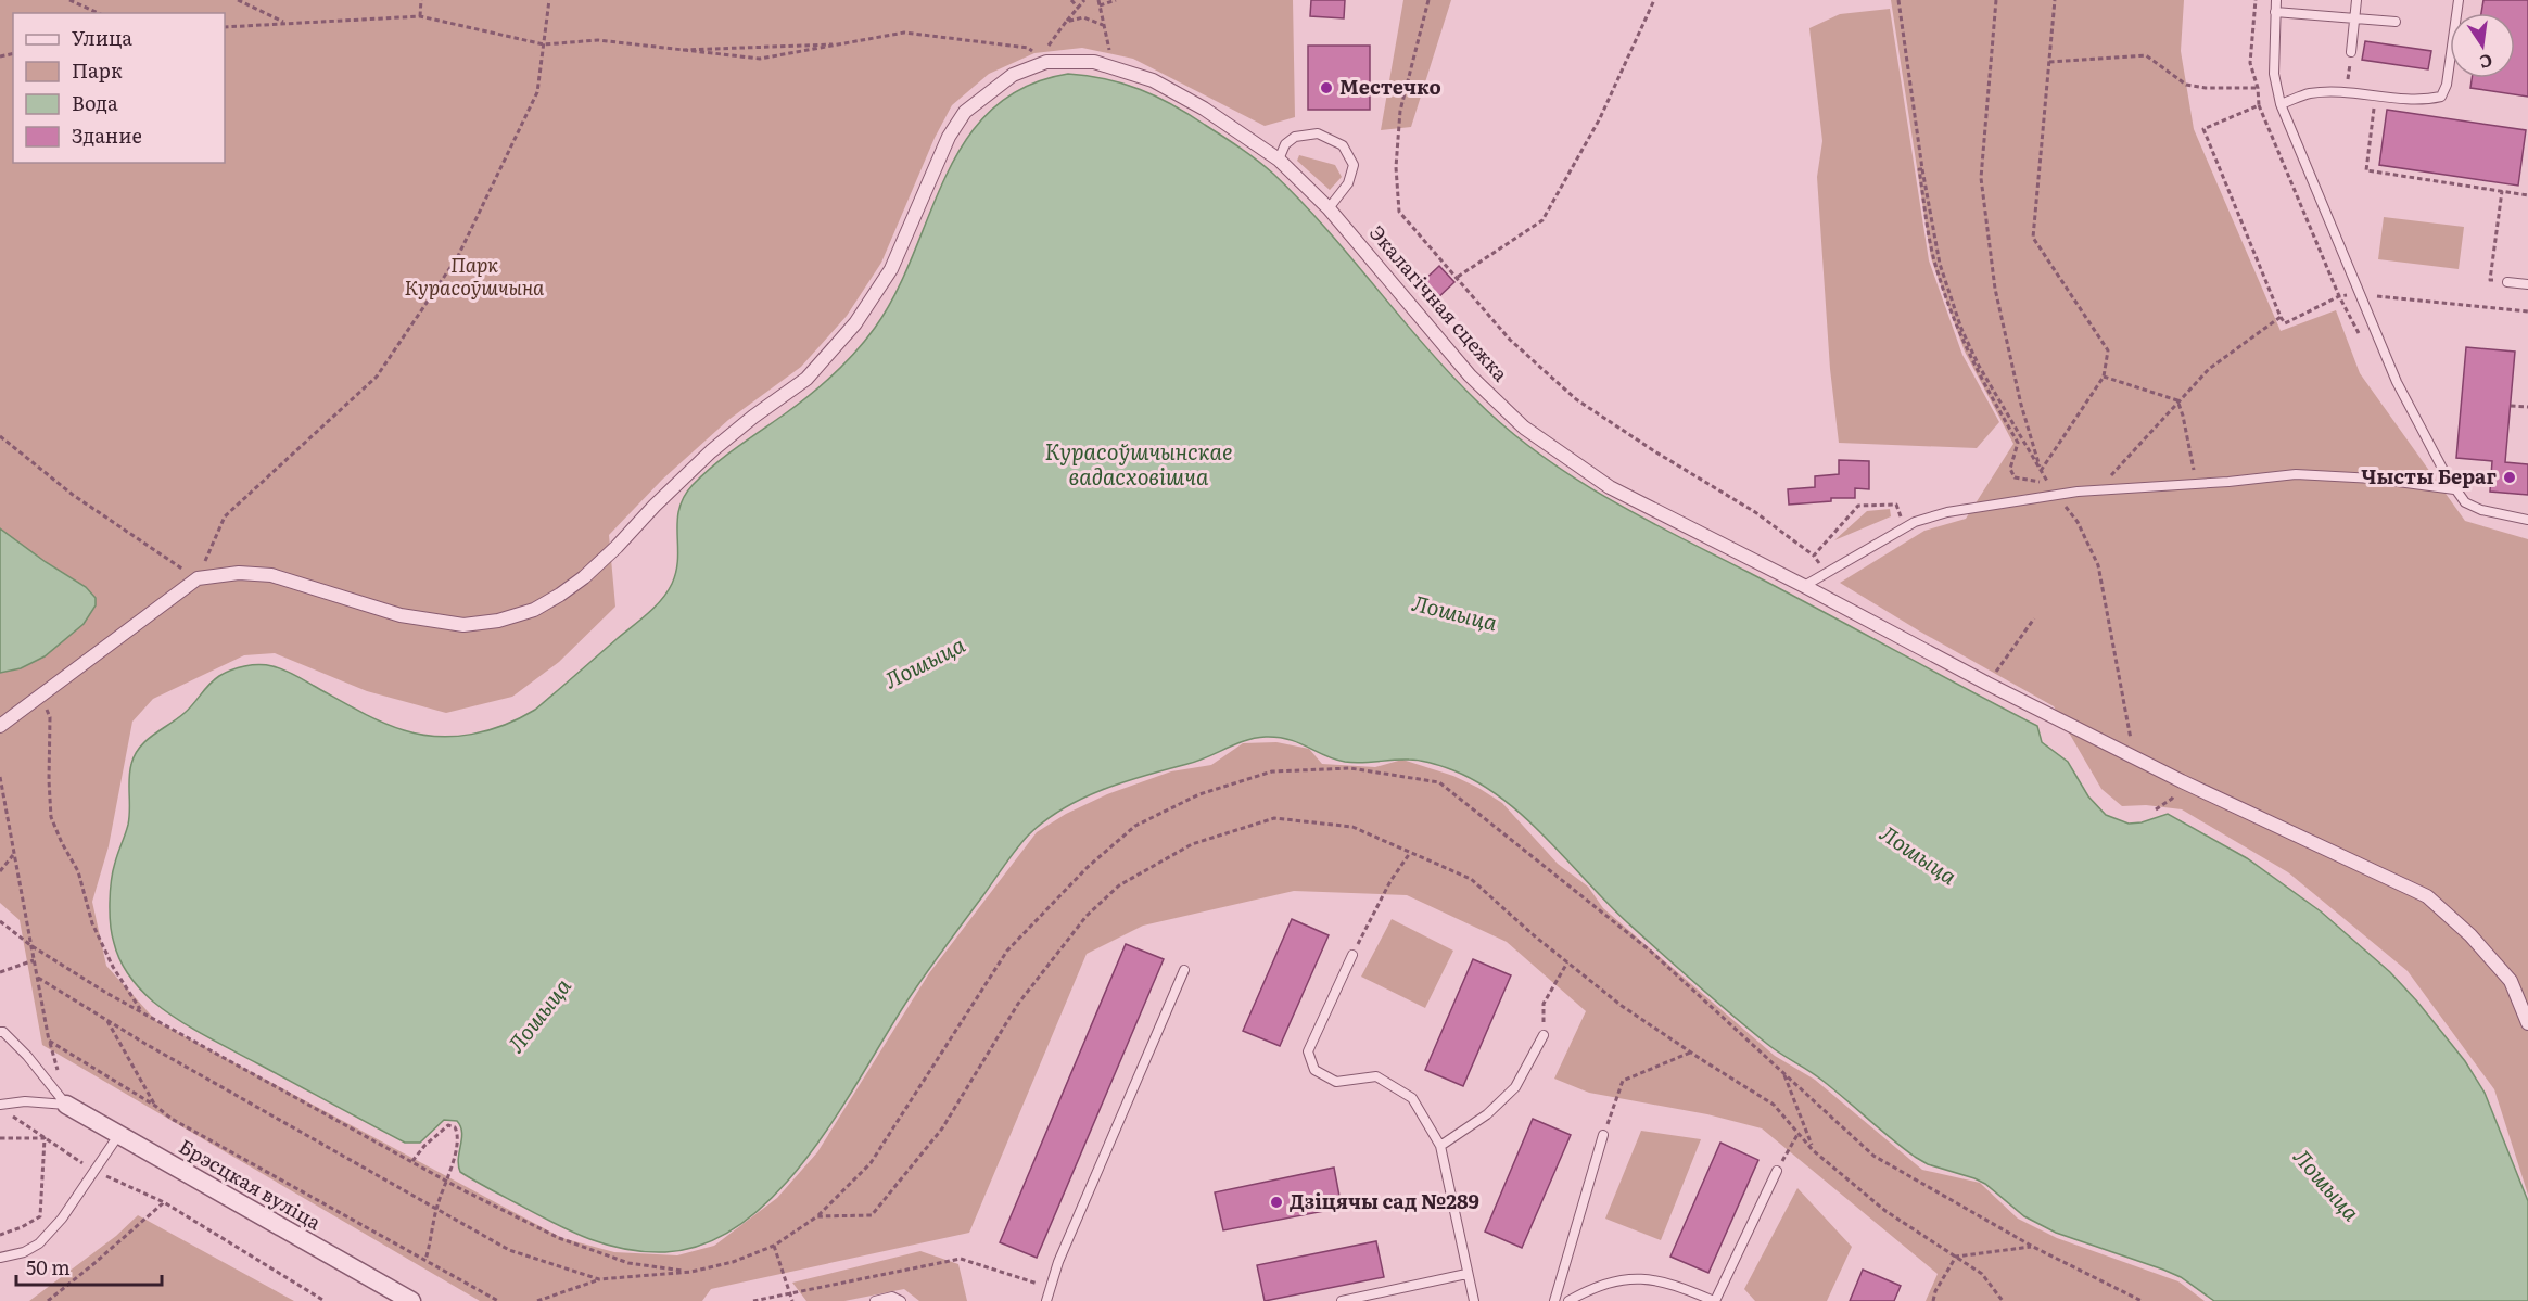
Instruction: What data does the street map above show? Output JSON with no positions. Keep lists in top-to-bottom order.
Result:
{
  "streets": {
    "street": ["Экалагічная сцежка", "Брэсцкая вуліца"]
  },
  "water": ["Курасоўшчынскае вадасховішча", "Лошыца"],
  "parks": ["Парк Курасоўшчына"],
  "places": ["Местечко", "Чысты Бераг", "Дзіцячы сад №289"],
  "legend": [
    "Улица",
    "Парк",
    "Вода",
    "Здание"
  ],
  "scale_bar": "50 m",
  "north": "bottom"
}
